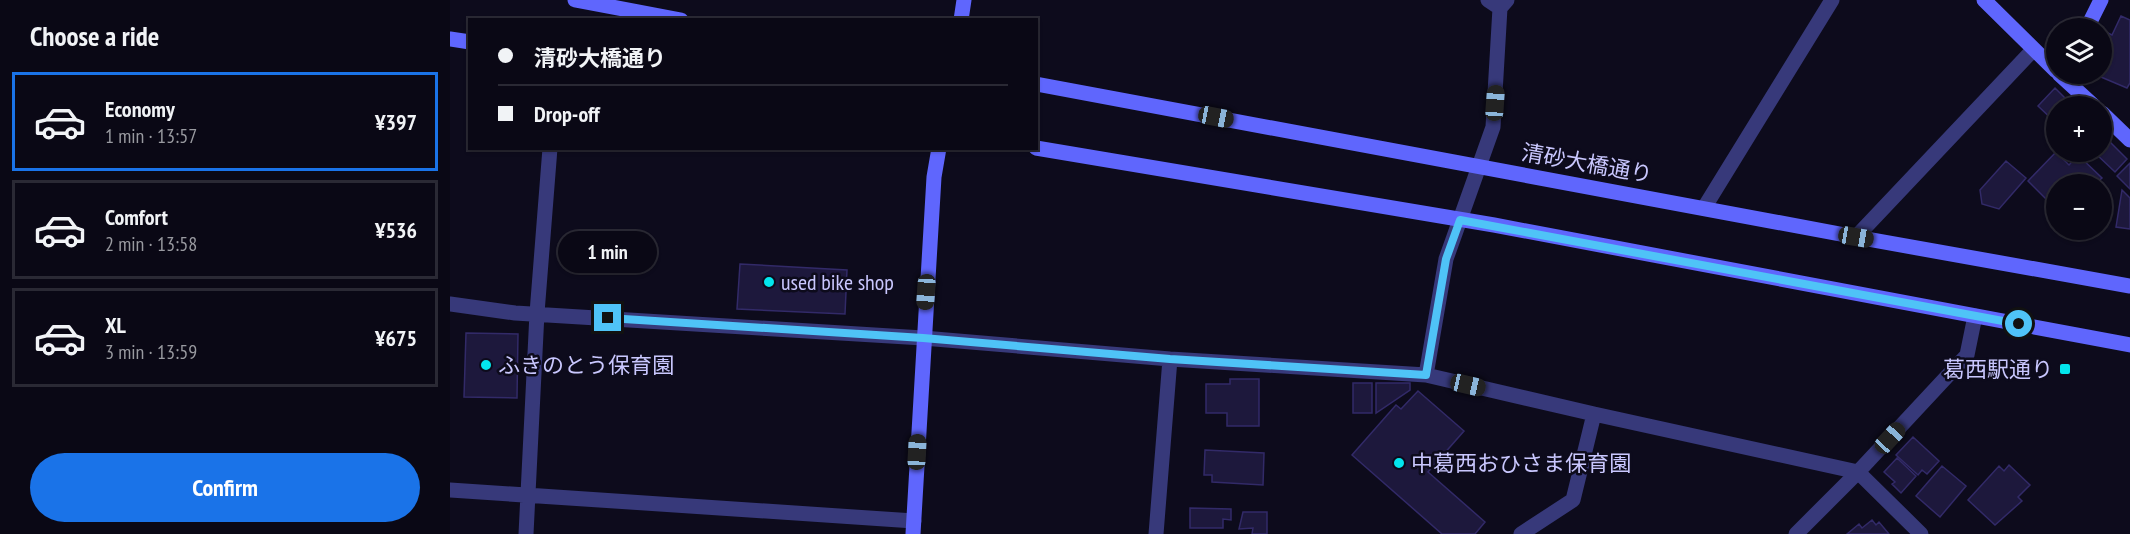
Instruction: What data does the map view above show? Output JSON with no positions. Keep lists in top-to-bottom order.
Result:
{
  "streets": {
    "main road": ["清砂大橋通り"]
  },
  "places": {
    "other": ["used bike shop", "ふきのとう保育園", "中葛西おひさま保育園"],
    "transit": ["葛西駅通り"]
  },
  "page": {
    "heading": "Choose a ride",
    "map_buttons": ["+", "−"],
    "banner": ["清砂大橋通り", "Drop-off"],
    "list": [
      {
        "name": "Economy",
        "note": "1 min · 13:57",
        "value": "¥397"
      },
      {
        "name": "Comfort",
        "note": "2 min · 13:58",
        "value": "¥536"
      },
      {
        "name": "XL",
        "note": "3 min · 13:59",
        "value": "¥675"
      }
    ],
    "bubble": "1 min",
    "buttons": "Confirm"
  }
}
